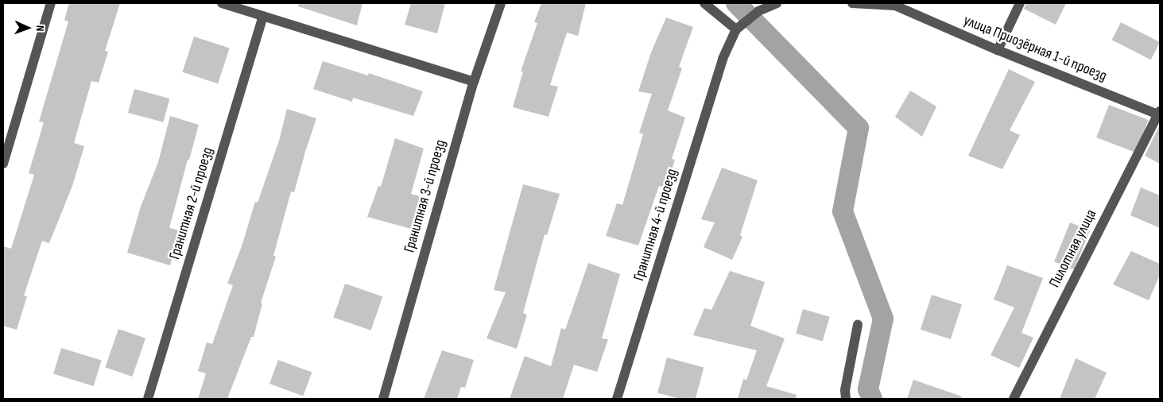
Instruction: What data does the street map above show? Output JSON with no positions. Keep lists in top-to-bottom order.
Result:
{
  "streets": {
    "street": [
      "улица Приозёрная 1-й проезд",
      "Гранитная 3-й проезд",
      "Гранитная 2-й проезд",
      "Гранитная 4-й проезд",
      "Пилотная улица"
    ]
  },
  "crossings": [
    ["улица Приозёрная 1-й проезд", "Пилотная улица"]
  ],
  "north": "right"
}
